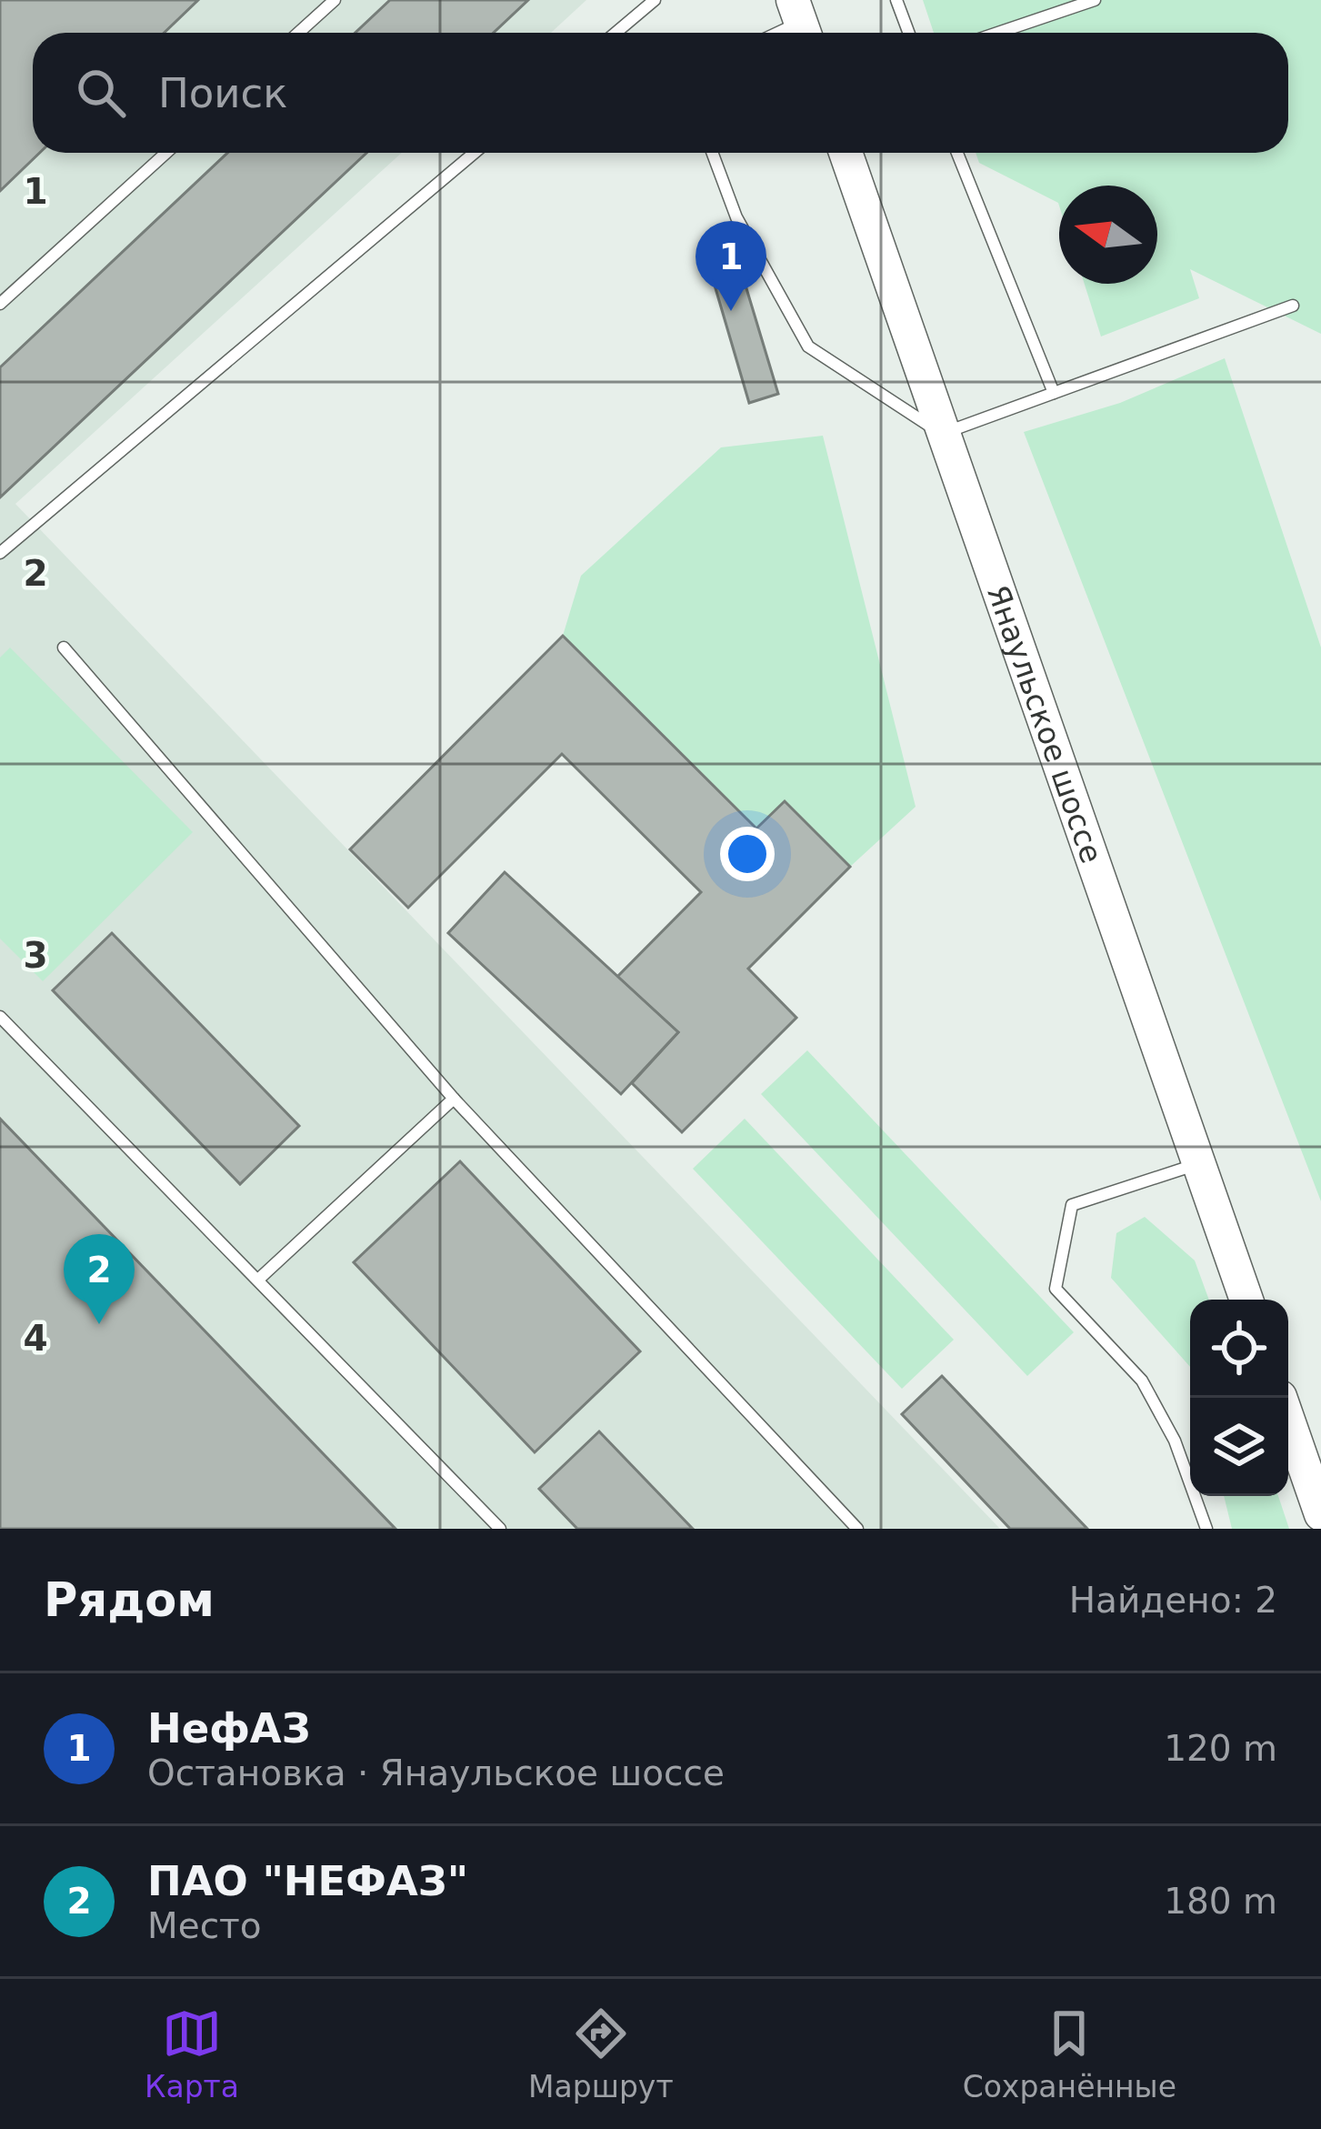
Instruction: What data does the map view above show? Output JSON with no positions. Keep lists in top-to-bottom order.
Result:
{
  "streets": {
    "main road": ["Янаульское шоссе"]
  },
  "north": "left",
  "page": {
    "search": "Поиск",
    "pins": ["1", "2"],
    "heading": ["Рядом", "Найдено: 2"],
    "list": [
      {
        "mark": "1",
        "name": "НефАЗ",
        "note": "Остановка · Янаульское шоссе",
        "value": "120 m"
      },
      {
        "mark": "2",
        "name": "ПАО \"НЕФАЗ\"",
        "note": "Место",
        "value": "180 m"
      }
    ],
    "nav": ["Карта", "Маршрут", "Сохранённые"]
  },
  "grid": {
    "rows": [
      "1",
      "2",
      "3",
      "4"
    ]
  }
}
